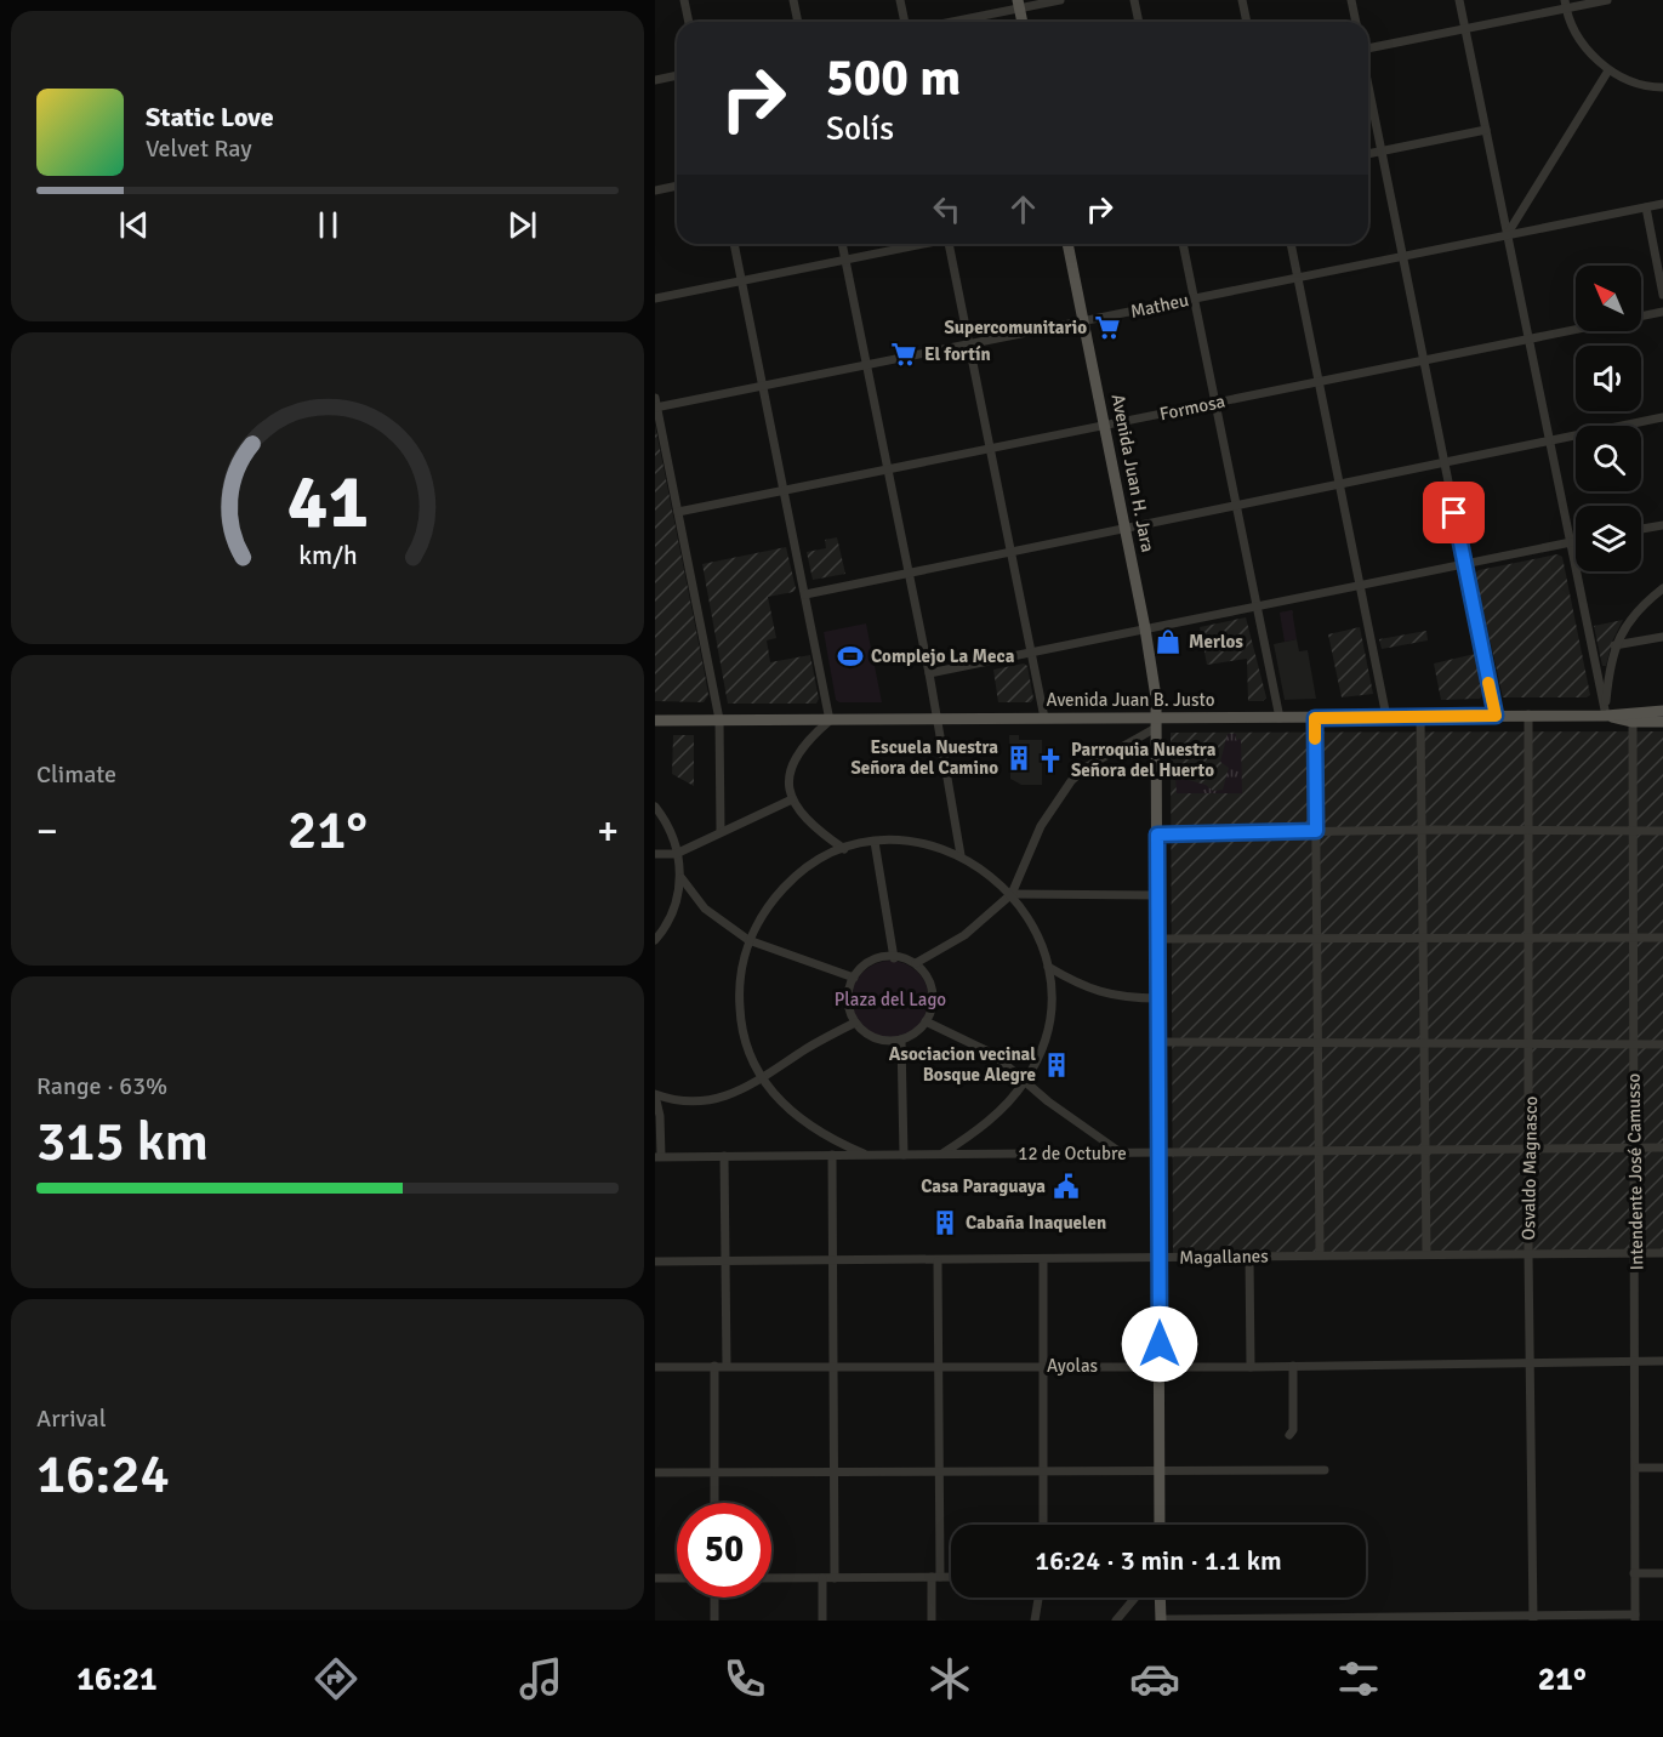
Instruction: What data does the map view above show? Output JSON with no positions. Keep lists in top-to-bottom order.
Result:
{
  "streets": {
    "main road": ["Avenida Juan H. Jara", "Avenida Juan B. Justo"],
    "street": [
      "Matheu",
      "Formosa",
      "12 de Octubre",
      "Osvaldo Magnasco",
      "Intendente José Camusso",
      "Magallanes",
      "Ayolas"
    ]
  },
  "crossings": [
    ["Matheu", "Avenida Juan H. Jara"],
    ["Formosa", "Avenida Juan H. Jara"],
    ["Avenida Juan H. Jara", "Avenida Juan B. Justo"],
    ["Avenida Juan H. Jara", "12 de Octubre"],
    ["Avenida Juan H. Jara", "Magallanes"],
    ["Avenida Juan H. Jara", "Ayolas"],
    ["Avenida Juan B. Justo", "Osvaldo Magnasco"],
    ["Avenida Juan B. Justo", "Intendente José Camusso"],
    ["12 de Octubre", "Osvaldo Magnasco"],
    ["12 de Octubre", "Intendente José Camusso"],
    ["Osvaldo Magnasco", "Magallanes"],
    ["Osvaldo Magnasco", "Ayolas"],
    ["Intendente José Camusso", "Magallanes"],
    ["Intendente José Camusso", "Ayolas"]
  ],
  "parks": ["Plaza del Lago"],
  "places": {
    "supermarket": ["Supercomunitario", "El fortín"],
    "shop": ["Merlos"],
    "sports": ["Complejo La Meca"],
    "building": ["Escuela Nuestra Señora del Camino", "Asociacion vecinal Bosque Alegre", "Cabaña Inaquelen"],
    "church": ["Parroquia Nuestra Señora del Huerto"],
    "public building": ["Casa Paraguaya"]
  },
  "north": "top left",
  "page": {
    "turn": ["500 m", "Solís"],
    "song": ["Static Love", "Velvet Ray"],
    "tile": [
      "Climate",
      ["Range · 63%", "315 km"],
      ["Arrival", "16:24"]
    ],
    "heat": ["−", "21°", "+"],
    "limit": "50",
    "trip": "16:24 · 3 min · 1.1 km",
    "tabs": ["16:21", "21°"],
    "gauge": ["41", "km/h"]
  }
}
